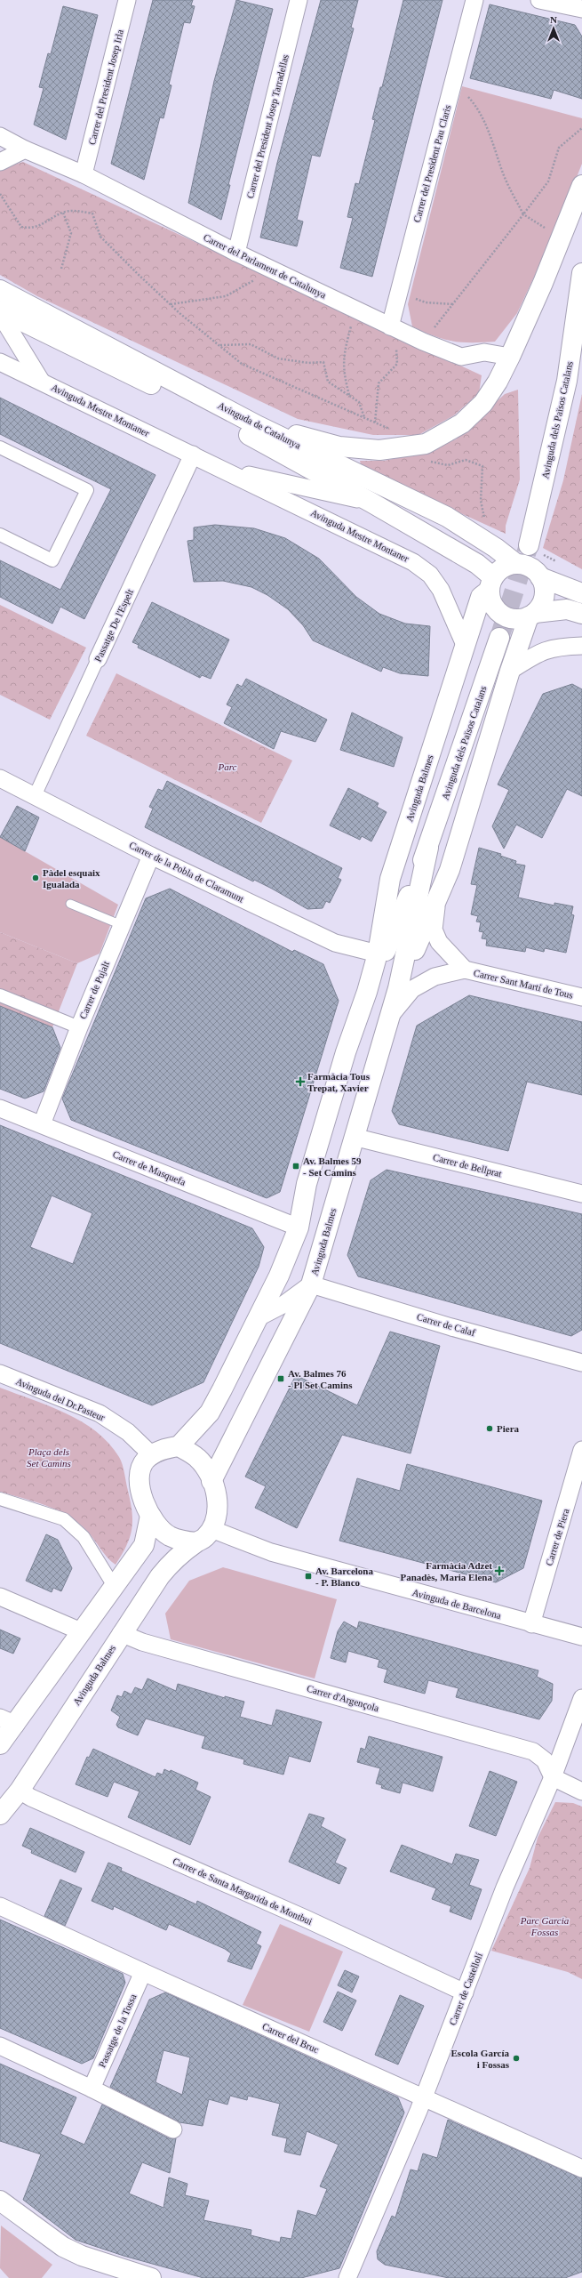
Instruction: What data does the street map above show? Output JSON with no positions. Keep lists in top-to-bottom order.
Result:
{
  "streets": {
    "street": [
      "Carrer del President Josep Irla",
      "Carrer del President Josep Tarradellas",
      "Carrer del President Pau Claris",
      "Carrer del Parlament de Catalunya",
      "Avinguda Mestre Montaner",
      "Avinguda dels Països Catalans",
      "Avinguda de Catalunya",
      "Passatge De l'Espelt",
      "Avinguda Balmes",
      "Carrer de la Pobla de Claramunt",
      "Carrer Sant Martí de Tous",
      "Carrer de Pujalt",
      "Carrer de Bellprat",
      "Carrer de Masquefa",
      "Carrer de Calaf",
      "Avinguda del Dr.Pasteur",
      "Carrer de Piera",
      "Avinguda de Barcelona",
      "Carrer d'Argençola",
      "Carrer de Santa Margarida de Montbui",
      "Carrer de Castellolí",
      "Passatge de la Tossa",
      "Carrer del Bruc"
    ]
  },
  "crossings": [
    ["Carrer del President Josep Irla", "Carrer del Parlament de Catalunya"],
    ["Carrer del President Josep Tarradellas", "Carrer del Parlament de Catalunya"],
    ["Carrer del President Pau Claris", "Carrer del Parlament de Catalunya"],
    ["Avinguda Mestre Montaner", "Avinguda de Catalunya"],
    ["Avinguda Mestre Montaner", "Passatge De l'Espelt"],
    ["Avinguda Mestre Montaner", "Avinguda Balmes"],
    ["Avinguda dels Països Catalans", "Avinguda Balmes"],
    ["Avinguda de Catalunya", "Avinguda Balmes"],
    ["Passatge De l'Espelt", "Carrer de la Pobla de Claramunt"],
    ["Avinguda Balmes", "Carrer de la Pobla de Claramunt"],
    ["Avinguda Balmes", "Carrer de Bellprat"],
    ["Avinguda Balmes", "Carrer de Masquefa"],
    ["Avinguda Balmes", "Carrer de Calaf"],
    ["Avinguda Balmes", "Avinguda del Dr.Pasteur"],
    ["Avinguda Balmes", "Avinguda de Barcelona"],
    ["Avinguda Balmes", "Carrer d'Argençola"],
    ["Avinguda Balmes", "Carrer de Santa Margarida de Montbui"],
    ["Carrer de la Pobla de Claramunt", "Carrer de Pujalt"],
    ["Carrer de Pujalt", "Carrer de Masquefa"],
    ["Avinguda del Dr.Pasteur", "Avinguda de Barcelona"],
    ["Carrer de Piera", "Avinguda de Barcelona"],
    ["Carrer d'Argençola", "Carrer de Castellolí"],
    ["Carrer de Santa Margarida de Montbui", "Carrer de Castellolí"],
    ["Carrer de Castellolí", "Carrer del Bruc"],
    ["Passatge de la Tossa", "Carrer del Bruc"]
  ],
  "parks": ["Parc", "Plaça dels Set Camins", "Parc Garcia Fossas"],
  "places": {
    "other": ["Pàdel esquaix Igualada", "Piera", "Escola García i Fossas"],
    "health": ["Farmàcia Tous Trepat, Xavier", "Farmàcia Adzet Panadès, Maria Elena"],
    "transit": ["Av. Balmes 59 - Set Camins", "Av. Balmes 76 - Pl Set Camins", "Av. Barcelona - P. Blanco"]
  },
  "north": "top"
}
